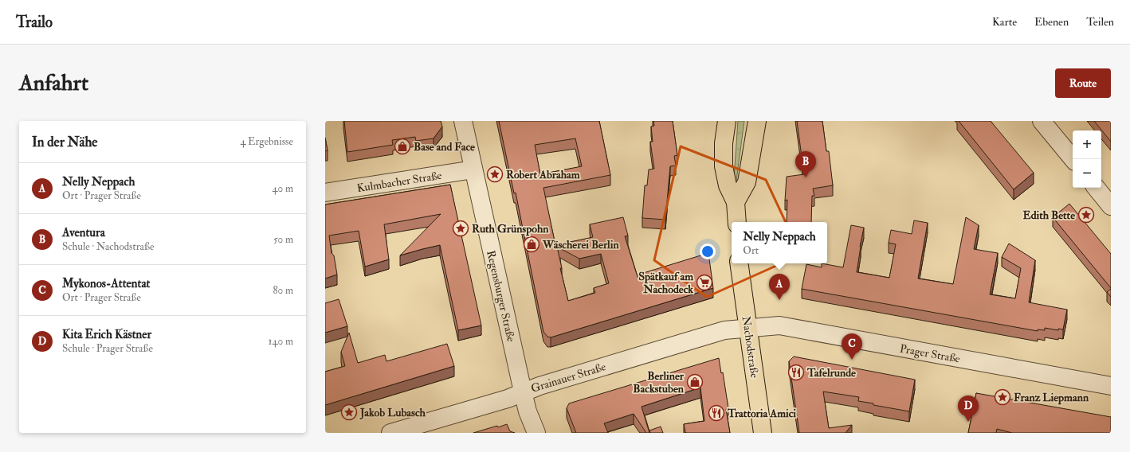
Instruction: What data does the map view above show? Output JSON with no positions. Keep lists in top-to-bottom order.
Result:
{
  "streets": {
    "main road": ["Nachodstraße"],
    "street": [
      "Kulmbacher Straße",
      "Regensburger Straße",
      "Prager Straße",
      "Grainauer Straße"
    ]
  },
  "crossings": [
    ["Kulmbacher Straße", "Regensburger Straße"],
    ["Regensburger Straße", "Grainauer Straße"],
    ["Nachodstraße", "Prager Straße"],
    ["Nachodstraße", "Grainauer Straße"],
    ["Prager Straße", "Grainauer Straße"]
  ],
  "places": {
    "shop": ["Base and Face", "Wäscherei Berlin", "Berliner Backstuben"],
    "place": [
      "Robert Abraham",
      "Edith Bette",
      "Ruth Grünspohn",
      "Franz Liepmann",
      "Jakob Lubasch"
    ],
    "supermarket": ["Spätkauf am Nachodeck"],
    "restaurant": ["Tafelrunde", "Trattoria Amici"]
  },
  "page": {
    "header": "Trailo",
    "nav": ["Karte", "Ebenen", "Teilen"],
    "buttons": "Route",
    "title": "Anfahrt",
    "heading": ["In der Nähe", "4 Ergebnisse"],
    "map_buttons": ["+", "−"],
    "pins": [
      "B",
      "A",
      "C",
      "D"
    ],
    "list": [
      {
        "mark": "A",
        "name": "Nelly Neppach",
        "note": "Ort · Prager Straße",
        "value": "40 m"
      },
      {
        "mark": "B",
        "name": "Aventura",
        "note": "Schule · Nachodstraße",
        "value": "50 m"
      },
      {
        "mark": "C",
        "name": "Mykonos-Attentat",
        "note": "Ort · Prager Straße",
        "value": "80 m"
      },
      {
        "mark": "D",
        "name": "Kita Erich Kästner",
        "note": "Schule · Prager Straße",
        "value": "140 m"
      }
    ],
    "popup": ["Nelly Neppach", "Ort"]
  }
}
